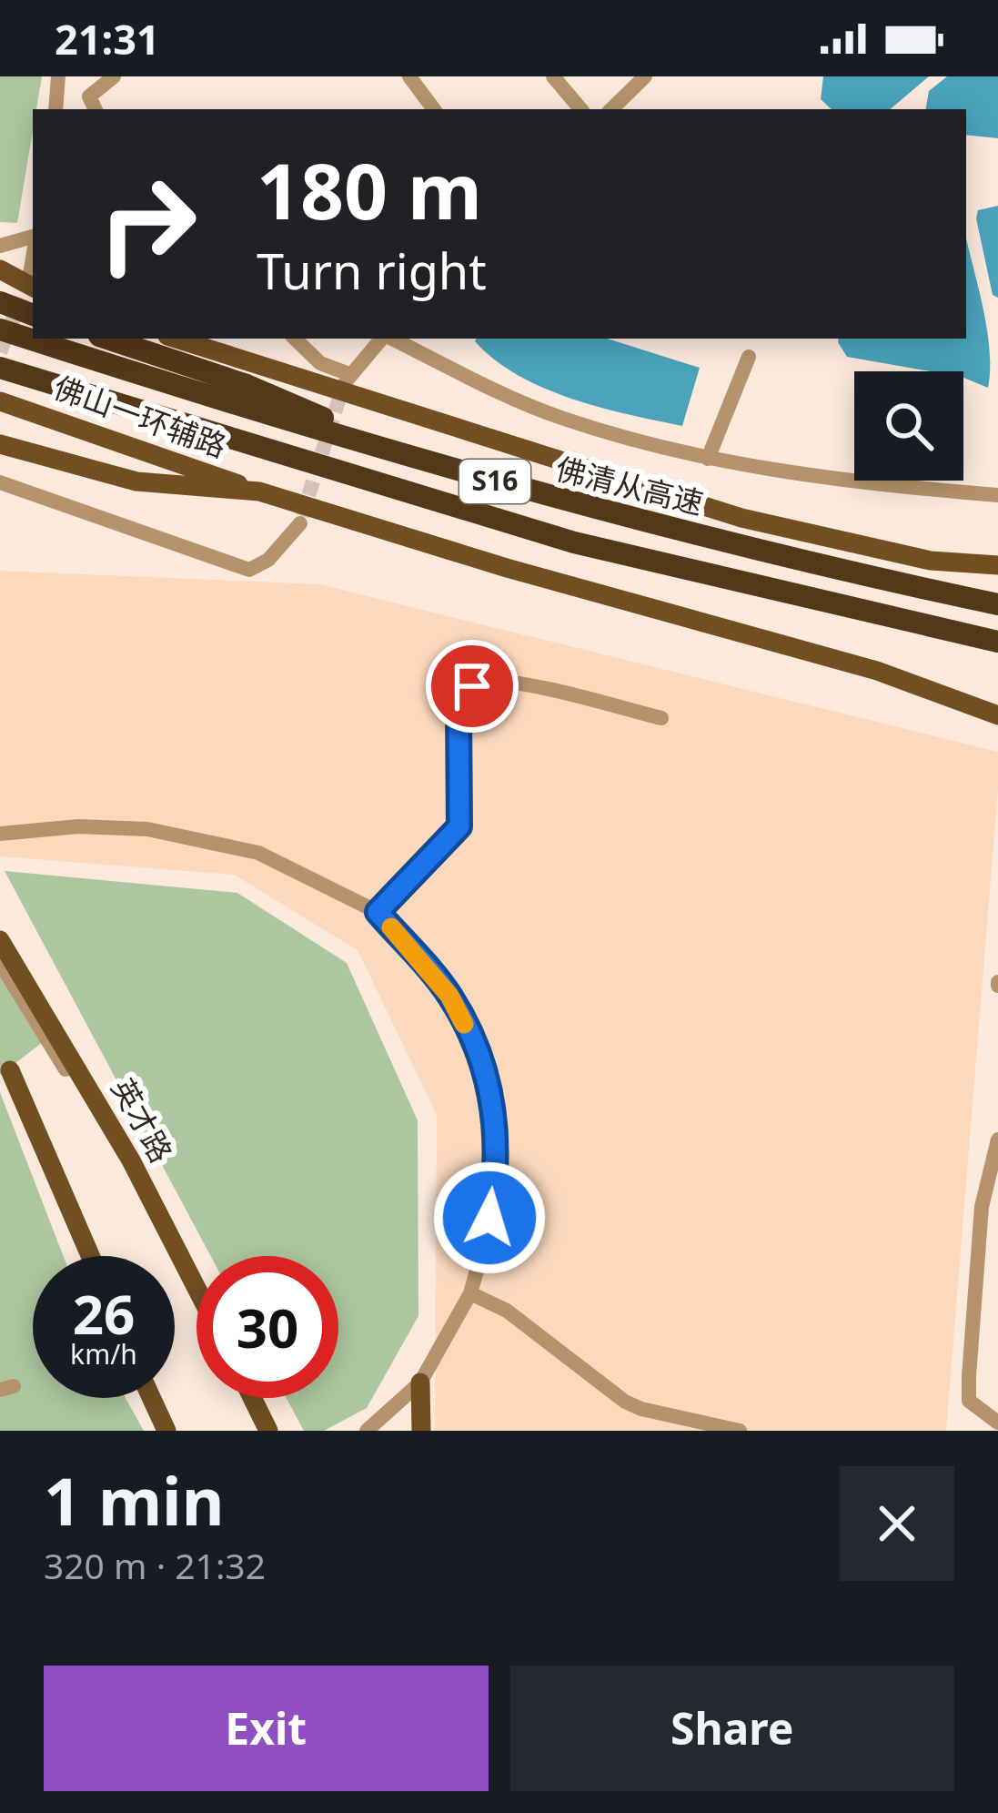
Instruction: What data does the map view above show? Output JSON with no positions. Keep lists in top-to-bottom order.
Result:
{
  "streets": {
    "highway": ["S16", "佛清从高速"],
    "main road": ["佛山一环辅路", "英才路"]
  },
  "page": {
    "status": "21:31",
    "turn": ["180 m", "Turn right"],
    "speed": "26 km/h",
    "limit": "30",
    "heading": ["1 min", "320 m · 21:32"],
    "buttons": ["Exit", "Share"]
  }
}
